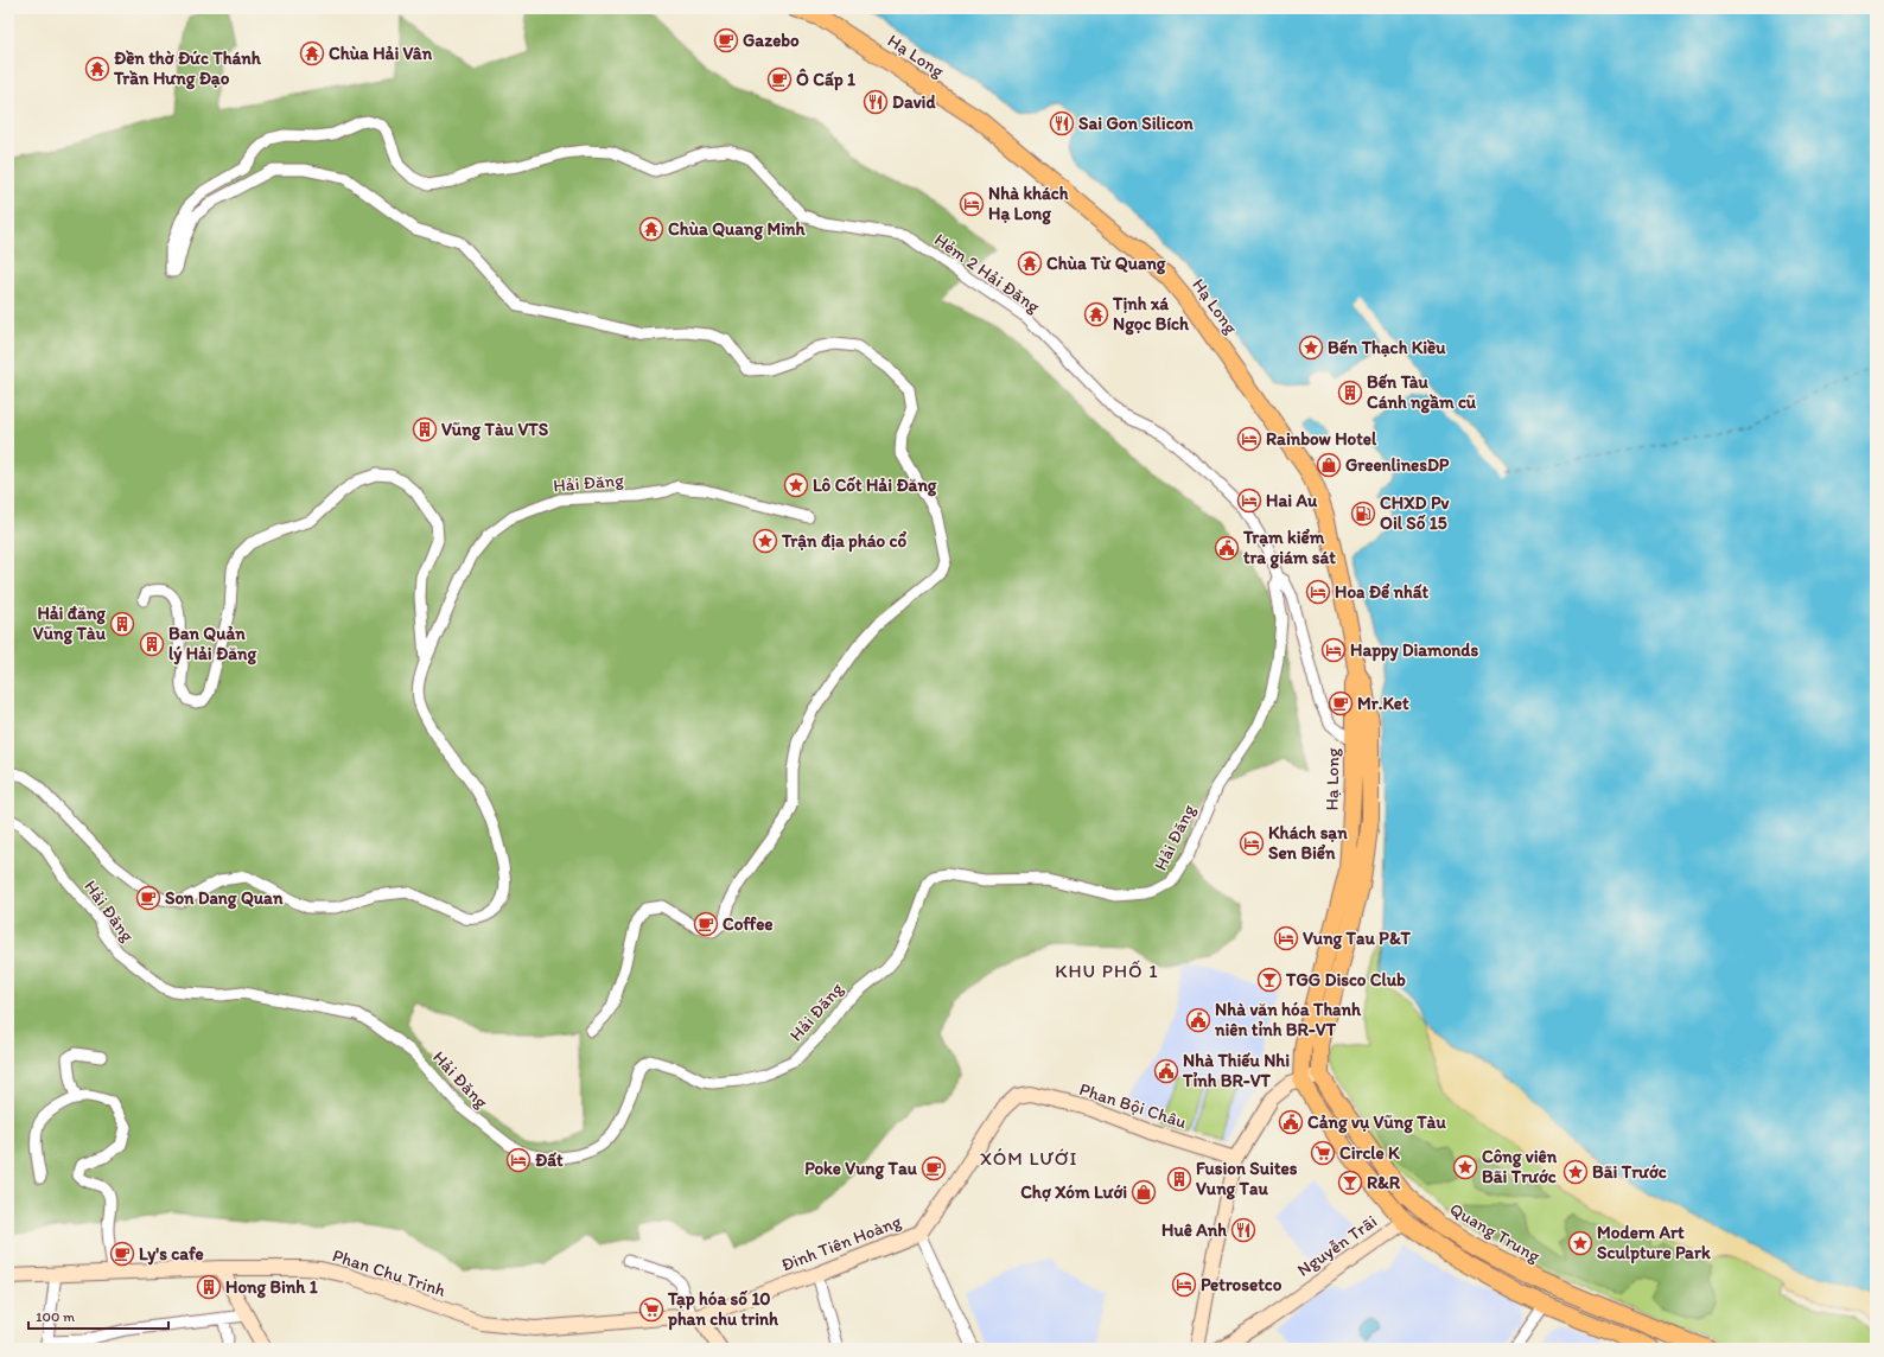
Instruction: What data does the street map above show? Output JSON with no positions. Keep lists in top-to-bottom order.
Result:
{
  "streets": {
    "main road": [
      "Hạ Long",
      "Phan Bội Châu",
      "Quang Trung",
      "Đinh Tiên Hoàng",
      "Nguyễn Trãi",
      "Phan Chu Trinh"
    ],
    "street": ["Hẻm 2 Hải Đăng", "Hải Đăng"]
  },
  "crossings": [
    ["Hạ Long", "Quang Trung"],
    ["Hẻm 2 Hải Đăng", "Hải Đăng"],
    ["Phan Bội Châu", "Đinh Tiên Hoàng"],
    ["Đinh Tiên Hoàng", "Phan Chu Trinh"]
  ],
  "districts": ["KHU PHỐ 1", "XÓM LƯỚI"],
  "places": {
    "cafe": [
      "Gazebo",
      "Ô Cấp 1",
      "Mr.Ket",
      "Son Dang Quan",
      "Coffee",
      "Poke Vung Tau",
      "Ly's cafe"
    ],
    "temple": [
      "Chùa Hải Vân",
      "Đền thờ Đức Thánh Trần Hưng Đạo",
      "Chùa Quang Minh",
      "Chùa Từ Quang",
      "Tịnh xá Ngọc Bích"
    ],
    "restaurant": ["David", "Sai Gon Silicon", "Huê Anh"],
    "hotel": [
      "Nhà khách Hạ Long",
      "Rainbow Hotel",
      "Hai Au",
      "Hoa Để nhất",
      "Happy Diamonds",
      "Khách sạn Sen Biển",
      "Vung Tau P&T",
      "Đất",
      "Petrosetco"
    ],
    "place": [
      "Bến Thạch Kiều",
      "Lô Cốt Hải Đăng",
      "Trận địa pháo cổ",
      "Công viên Bãi Trước",
      "Bãi Trước",
      "Modern Art Sculpture Park"
    ],
    "building": [
      "Bến Tàu Cánh ngầm cũ",
      "Vũng Tàu VTS",
      "Hải đăng Vũng Tàu",
      "Ban Quản lý Hải Đăng",
      "Fusion Suites Vung Tau",
      "Hong Binh 1"
    ],
    "shop": ["GreenlinesDP", "Chợ Xóm Lưới"],
    "fuel station": ["CHXD Pv Oil Số 15"],
    "public building": [
      "Trạm kiểm tra giám sát",
      "Nhà văn hóa Thanh niên tỉnh BR-VT",
      "Nhà Thiếu Nhi Tỉnh BR-VT",
      "Cảng vụ Vũng Tàu"
    ],
    "bar": ["TGG Disco Club", "R&R"],
    "supermarket": ["Circle K", "Tạp hóa số 10 phan chu trinh"]
  },
  "scale_bar": "100 m"
}
